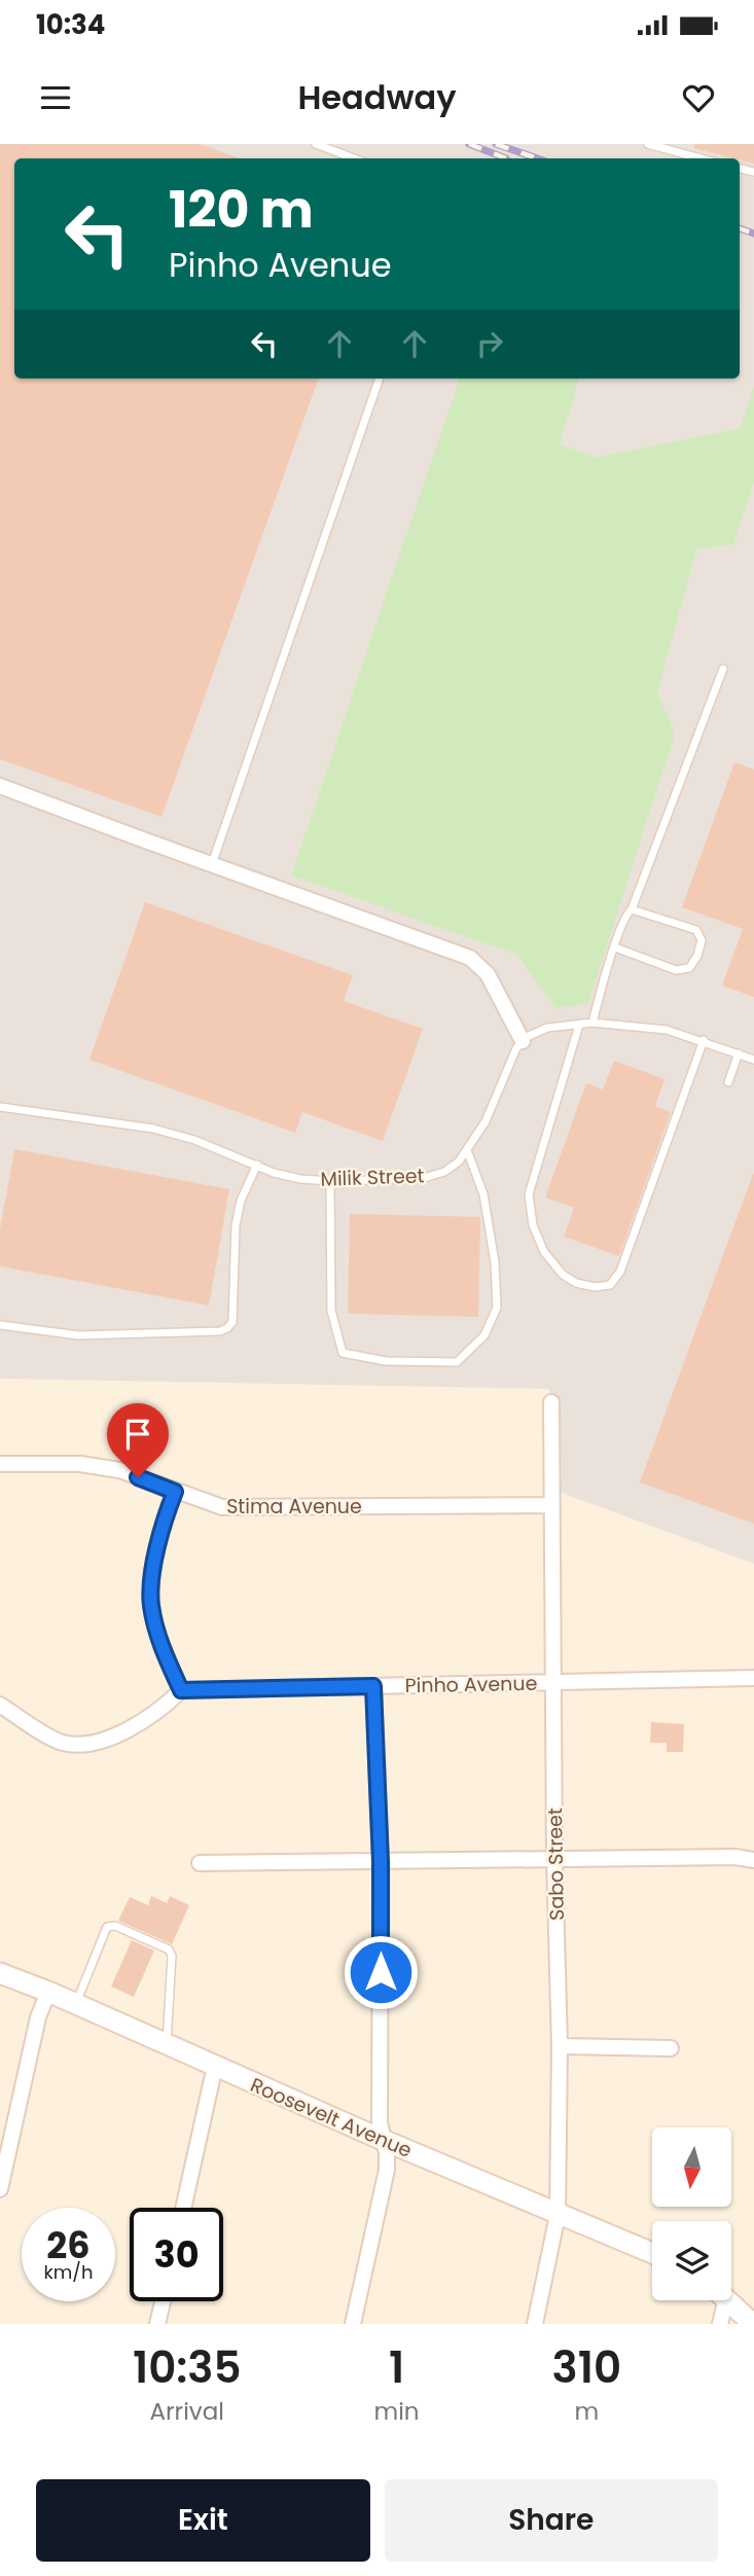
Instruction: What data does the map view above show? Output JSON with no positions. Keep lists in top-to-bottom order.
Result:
{
  "streets": {
    "main road": ["Roosevelt Avenue"],
    "street": ["Stima Avenue", "Pinho Avenue", "Sabo Street"],
    "lane": ["Milik Street"]
  },
  "crossings": [
    ["Stima Avenue", "Sabo Street"],
    ["Pinho Avenue", "Sabo Street"],
    ["Sabo Street", "Roosevelt Avenue"]
  ],
  "north": "bottom",
  "page": {
    "status": "10:34",
    "header": "Headway",
    "turn": ["120 m", "Pinho Avenue"],
    "speed": "26 km/h",
    "limit": "30",
    "eta": [
      "10:35",
      "Arrival",
      "1",
      "min",
      "310",
      "m"
    ],
    "buttons": ["Exit", "Share"]
  }
}
